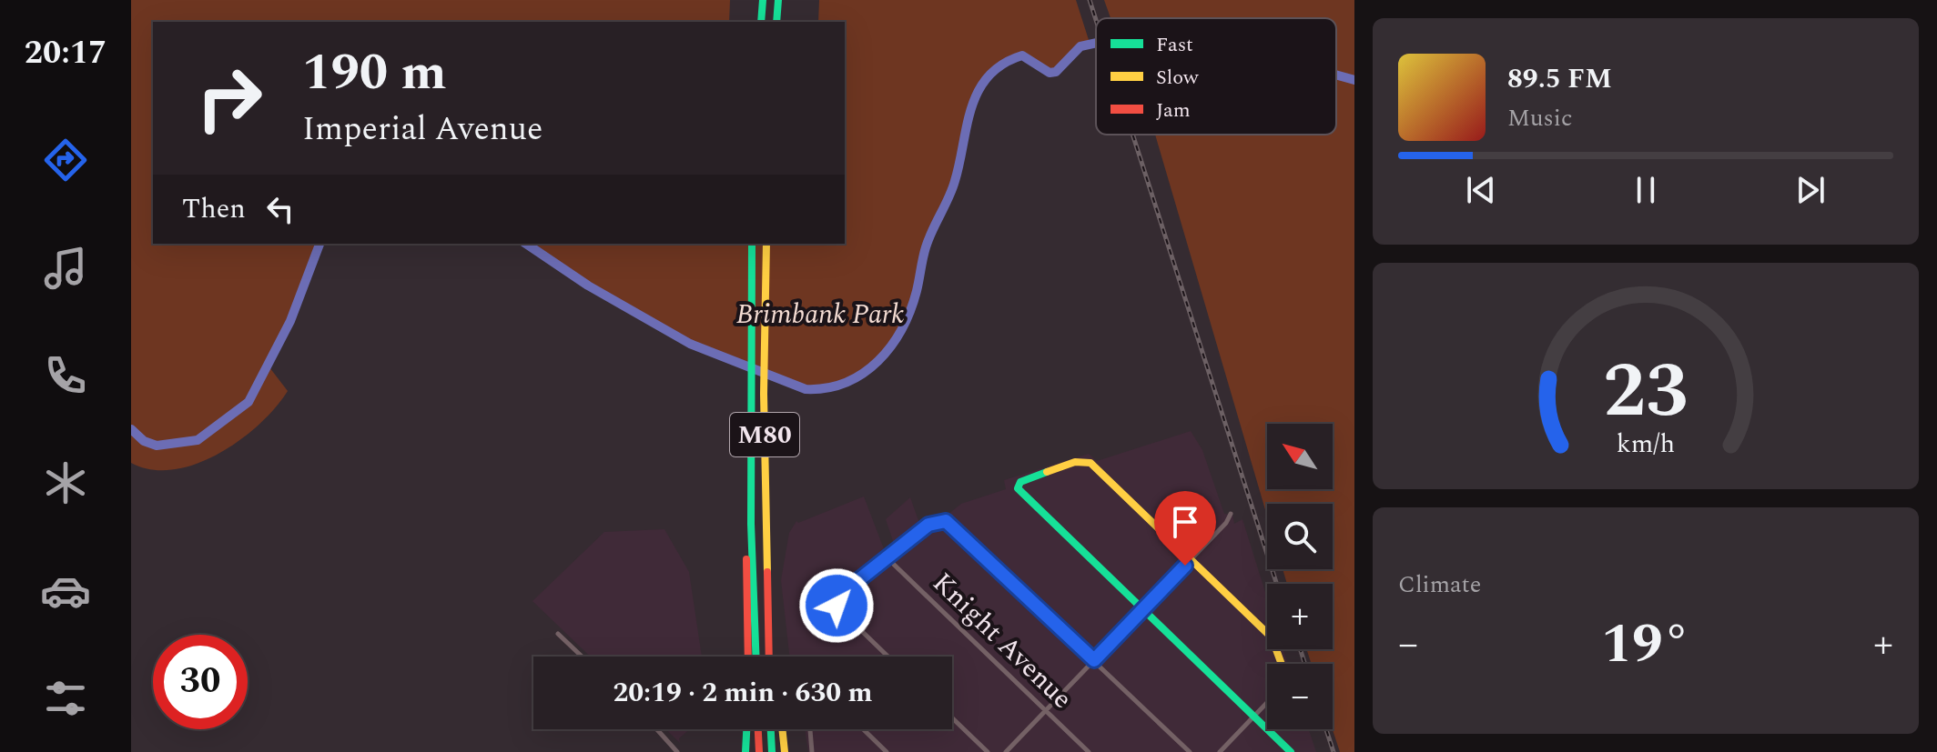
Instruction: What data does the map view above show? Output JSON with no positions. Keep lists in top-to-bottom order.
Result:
{
  "streets": {
    "main road": ["M80"],
    "street": ["Knight Avenue"]
  },
  "parks": ["Brimbank Park"],
  "legend": ["Fast", "Slow", "Jam"],
  "north": "top left",
  "page": {
    "tabs": "20:17",
    "turn": ["190 m", "Imperial Avenue"],
    "song": ["89.5 FM", "Music"],
    "then": "Then",
    "map_buttons": ["+", "−"],
    "tile": "Climate",
    "heat": ["−", "19°", "+"],
    "limit": "30",
    "trip": "20:19 · 2 min · 630 m",
    "gauge": ["23", "km/h"]
  }
}
